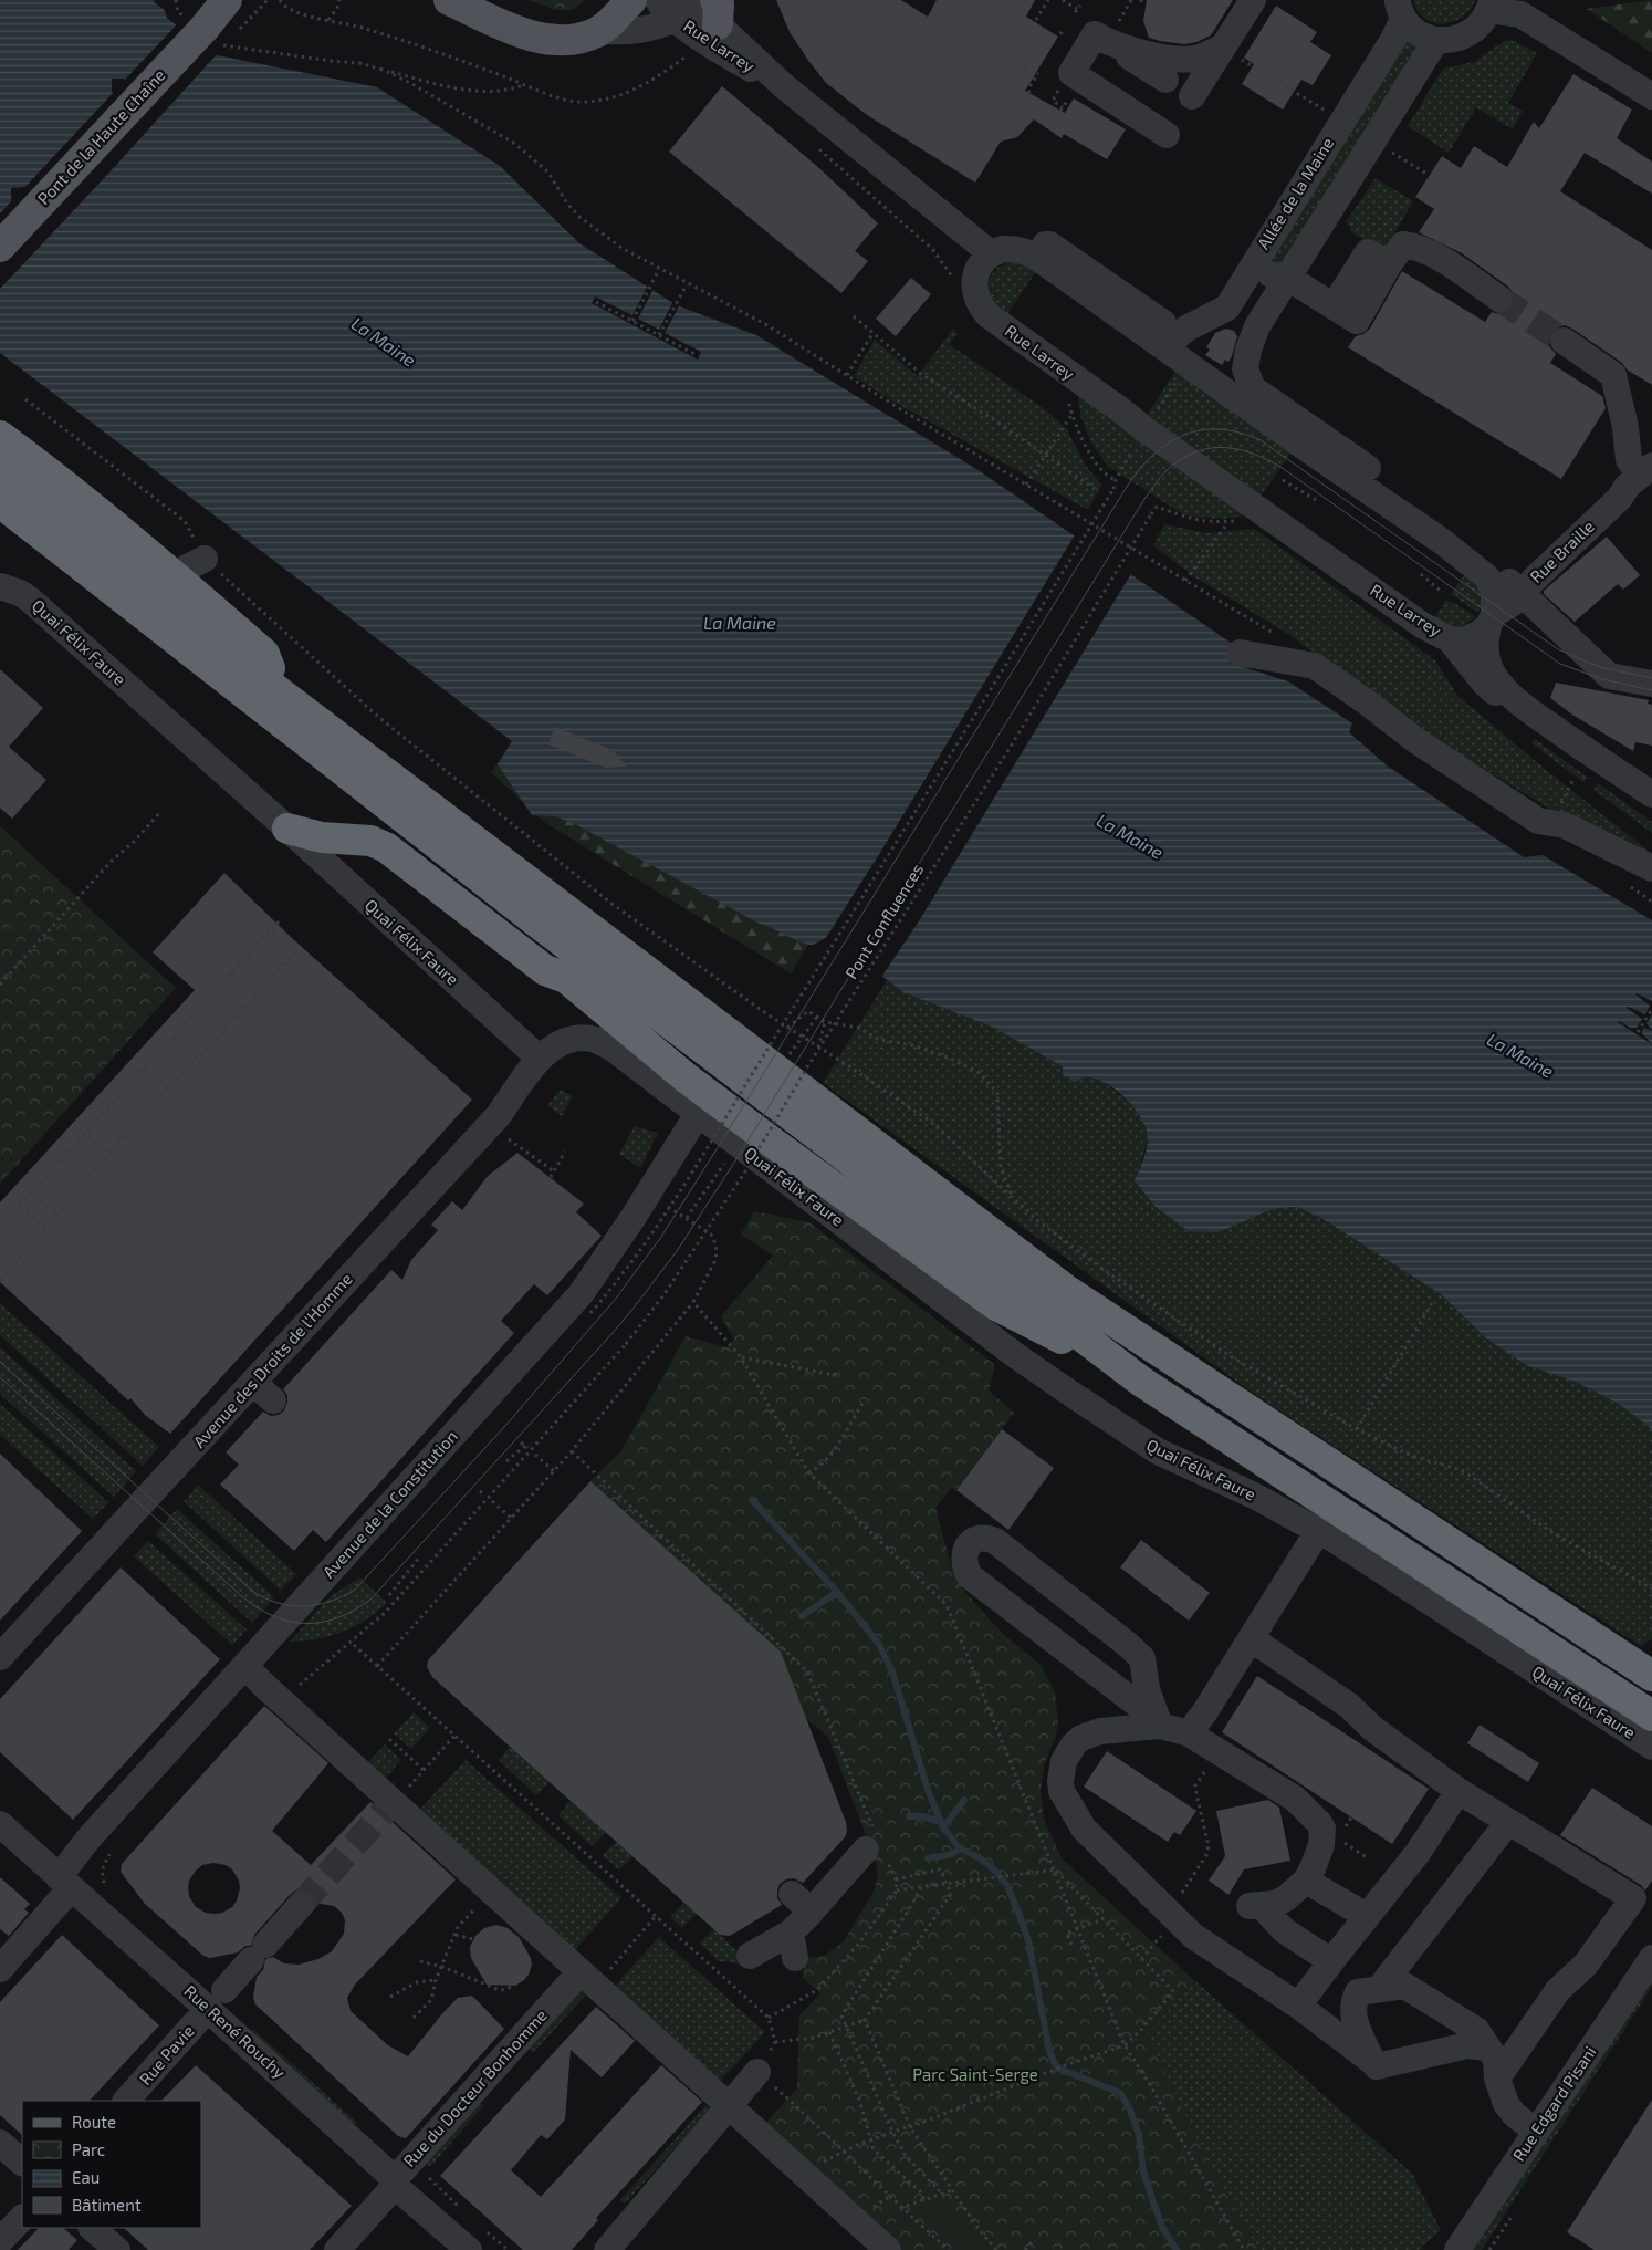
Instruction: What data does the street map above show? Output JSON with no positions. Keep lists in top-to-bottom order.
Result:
{
  "streets": {
    "highway": ["Quai Félix Faure"],
    "main road": ["Pont de la Haute Chaîne"],
    "street": [
      "Rue Larrey",
      "Allée de la Maine",
      "Rue Braille",
      "Avenue des Droits de l'Homme",
      "Avenue de la Constitution",
      "Rue René Rouchy",
      "Rue Pavie",
      "Rue du Docteur Bonhomme",
      "Rue Edgard Pisani"
    ],
    "path": ["Pont Confluences"]
  },
  "crossings": [
    ["Rue Larrey", "Rue Braille"],
    ["Quai Félix Faure", "Avenue des Droits de l'Homme"],
    ["Quai Félix Faure", "Avenue de la Constitution"],
    ["Avenue de la Constitution", "Rue René Rouchy"],
    ["Rue René Rouchy", "Rue Pavie"],
    ["Rue René Rouchy", "Rue du Docteur Bonhomme"]
  ],
  "water": ["La Maine"],
  "parks": ["Parc Saint-Serge"],
  "legend": [
    "Route",
    "Parc",
    "Eau",
    "Bâtiment"
  ]
}
